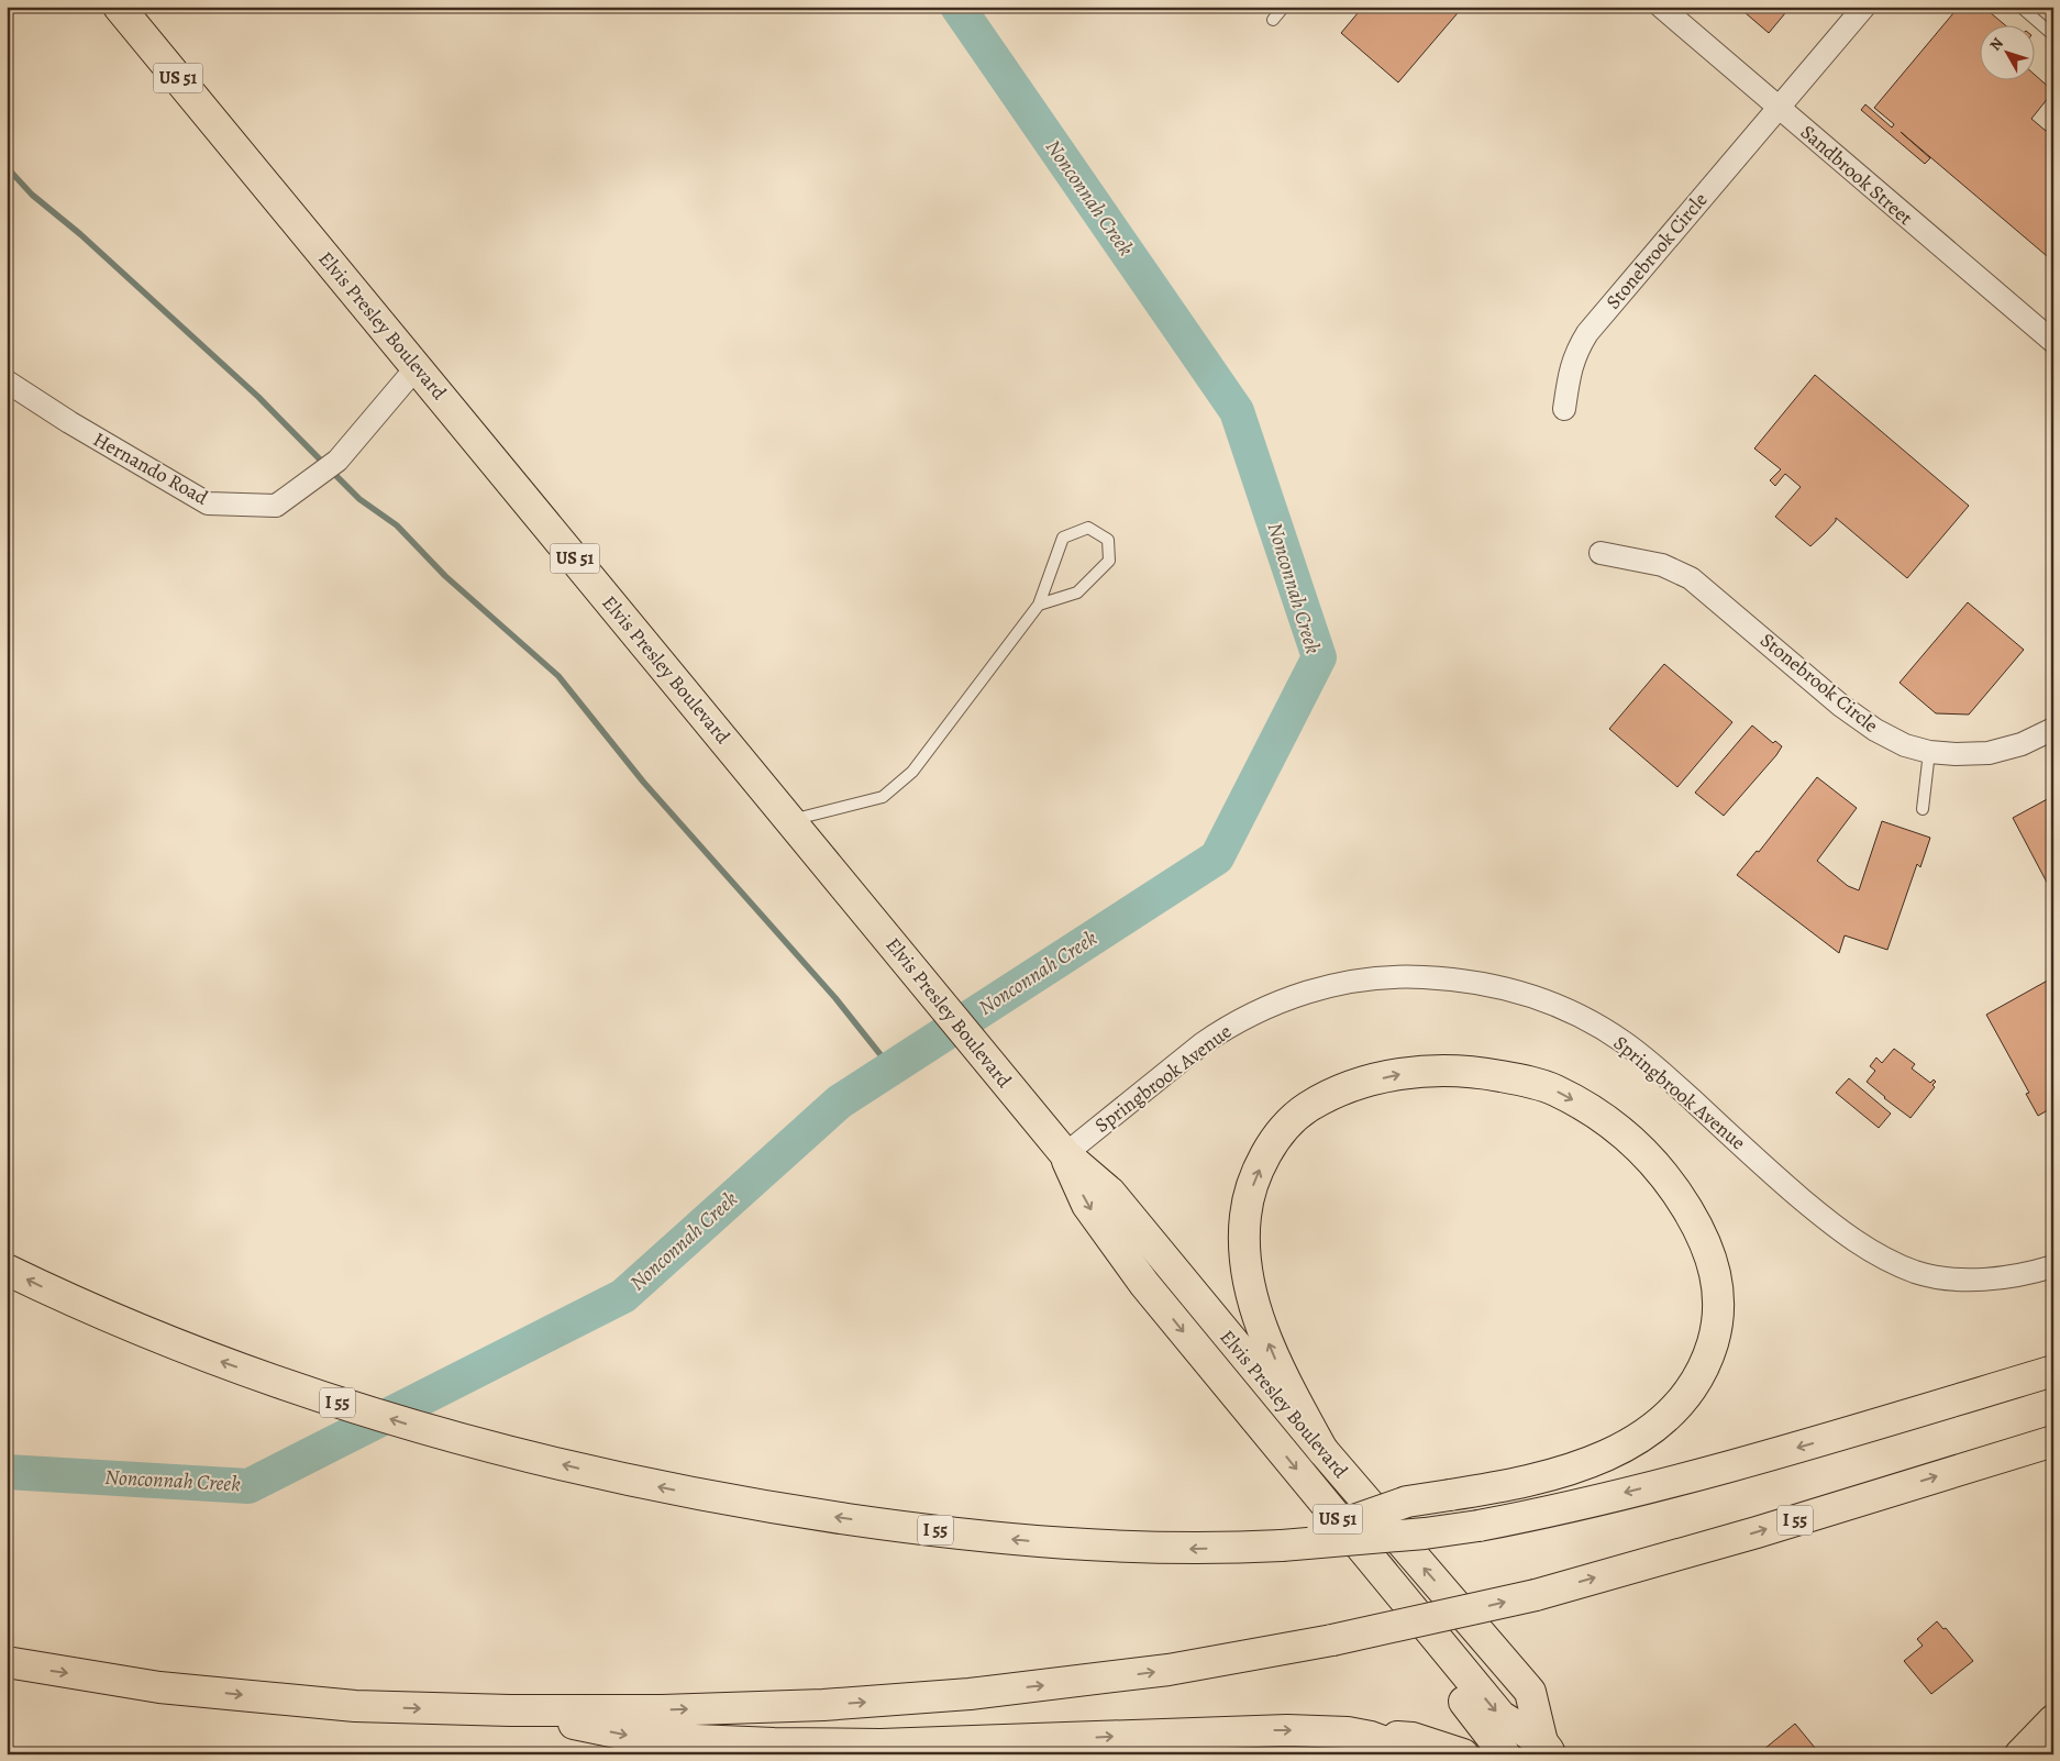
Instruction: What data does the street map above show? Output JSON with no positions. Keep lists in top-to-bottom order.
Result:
{
  "streets": {
    "main road": ["US 51", "Elvis Presley Boulevard", "I 55"],
    "street": [
      "Sandbrook Street",
      "Stonebrook Circle",
      "Hernando Road",
      "Springbrook Avenue"
    ]
  },
  "crossings": [
    ["Sandbrook Street", "Stonebrook Circle"],
    ["Elvis Presley Boulevard", "Hernando Road"],
    ["Elvis Presley Boulevard", "Springbrook Avenue"]
  ],
  "water": ["Nonconnah Creek"],
  "north": "top left"
}
